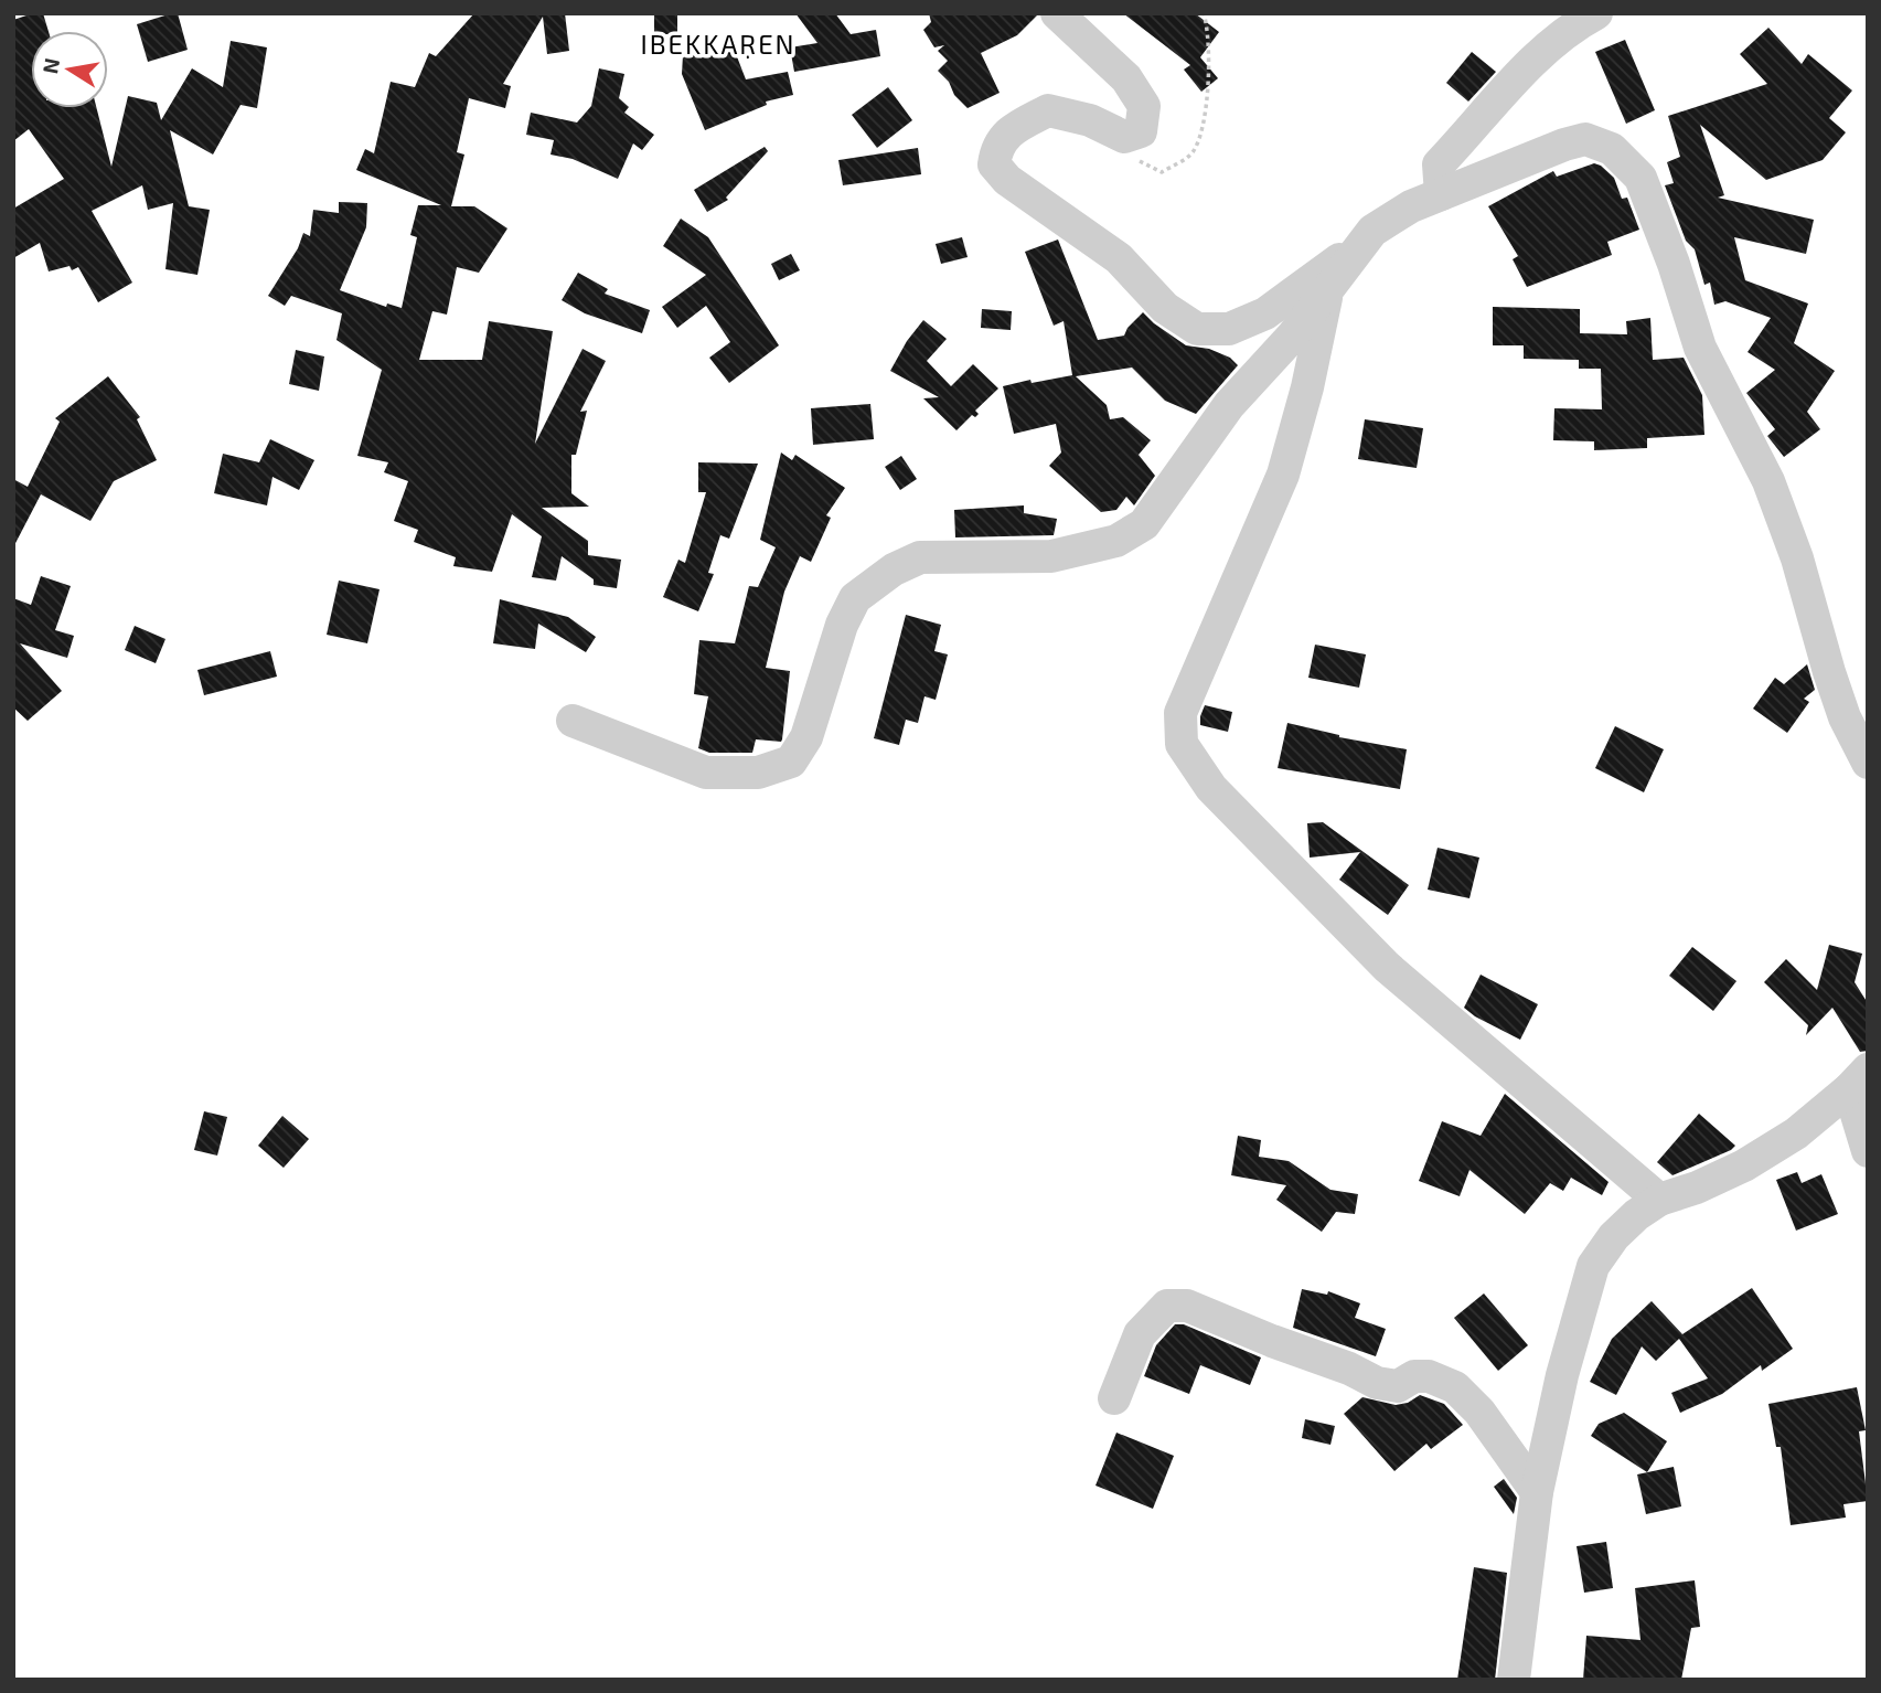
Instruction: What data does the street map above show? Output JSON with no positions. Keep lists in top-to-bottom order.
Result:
{
  "districts": ["IBEKKAṚEN"],
  "north": "left"
}
